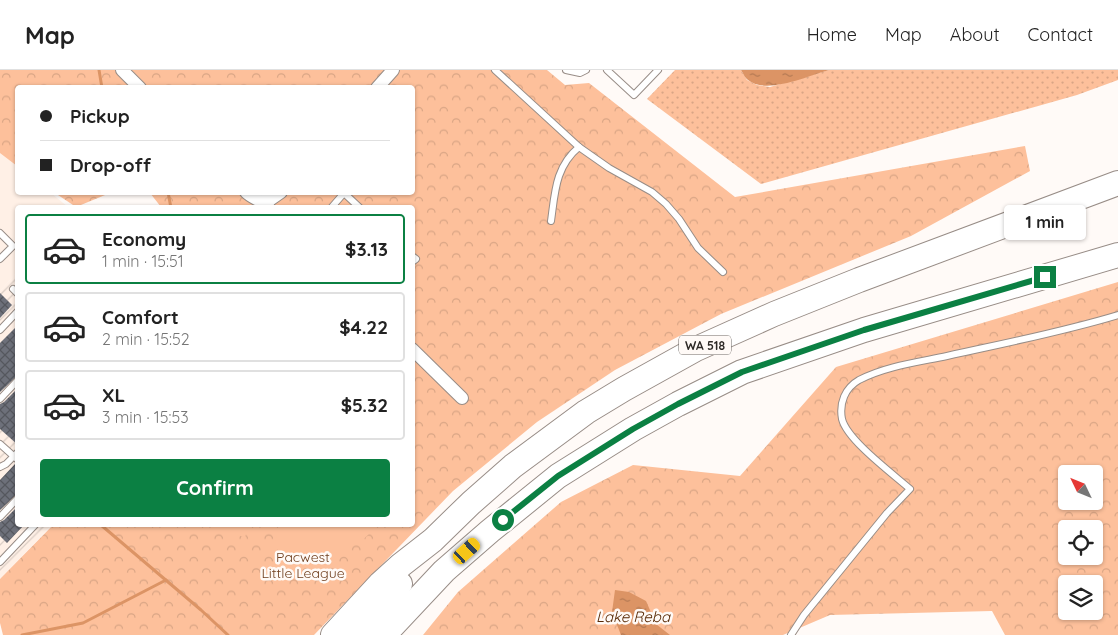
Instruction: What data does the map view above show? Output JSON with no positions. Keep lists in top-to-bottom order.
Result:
{
  "streets": {
    "highway": ["WA 518"]
  },
  "water": ["Lake Reba"],
  "parks": ["Pacwest Little League"],
  "north": "top left",
  "page": {
    "header": "Map",
    "nav": [
      "Home",
      "Map",
      "About",
      "Contact"
    ],
    "banner": ["Pickup", "Drop-off"],
    "bubble": "1 min",
    "list": [
      {
        "name": "Economy",
        "note": "1 min · 15:51",
        "value": "$3.13"
      },
      {
        "name": "Comfort",
        "note": "2 min · 15:52",
        "value": "$4.22"
      },
      {
        "name": "XL",
        "note": "3 min · 15:53",
        "value": "$5.32"
      }
    ],
    "buttons": "Confirm"
  }
}
